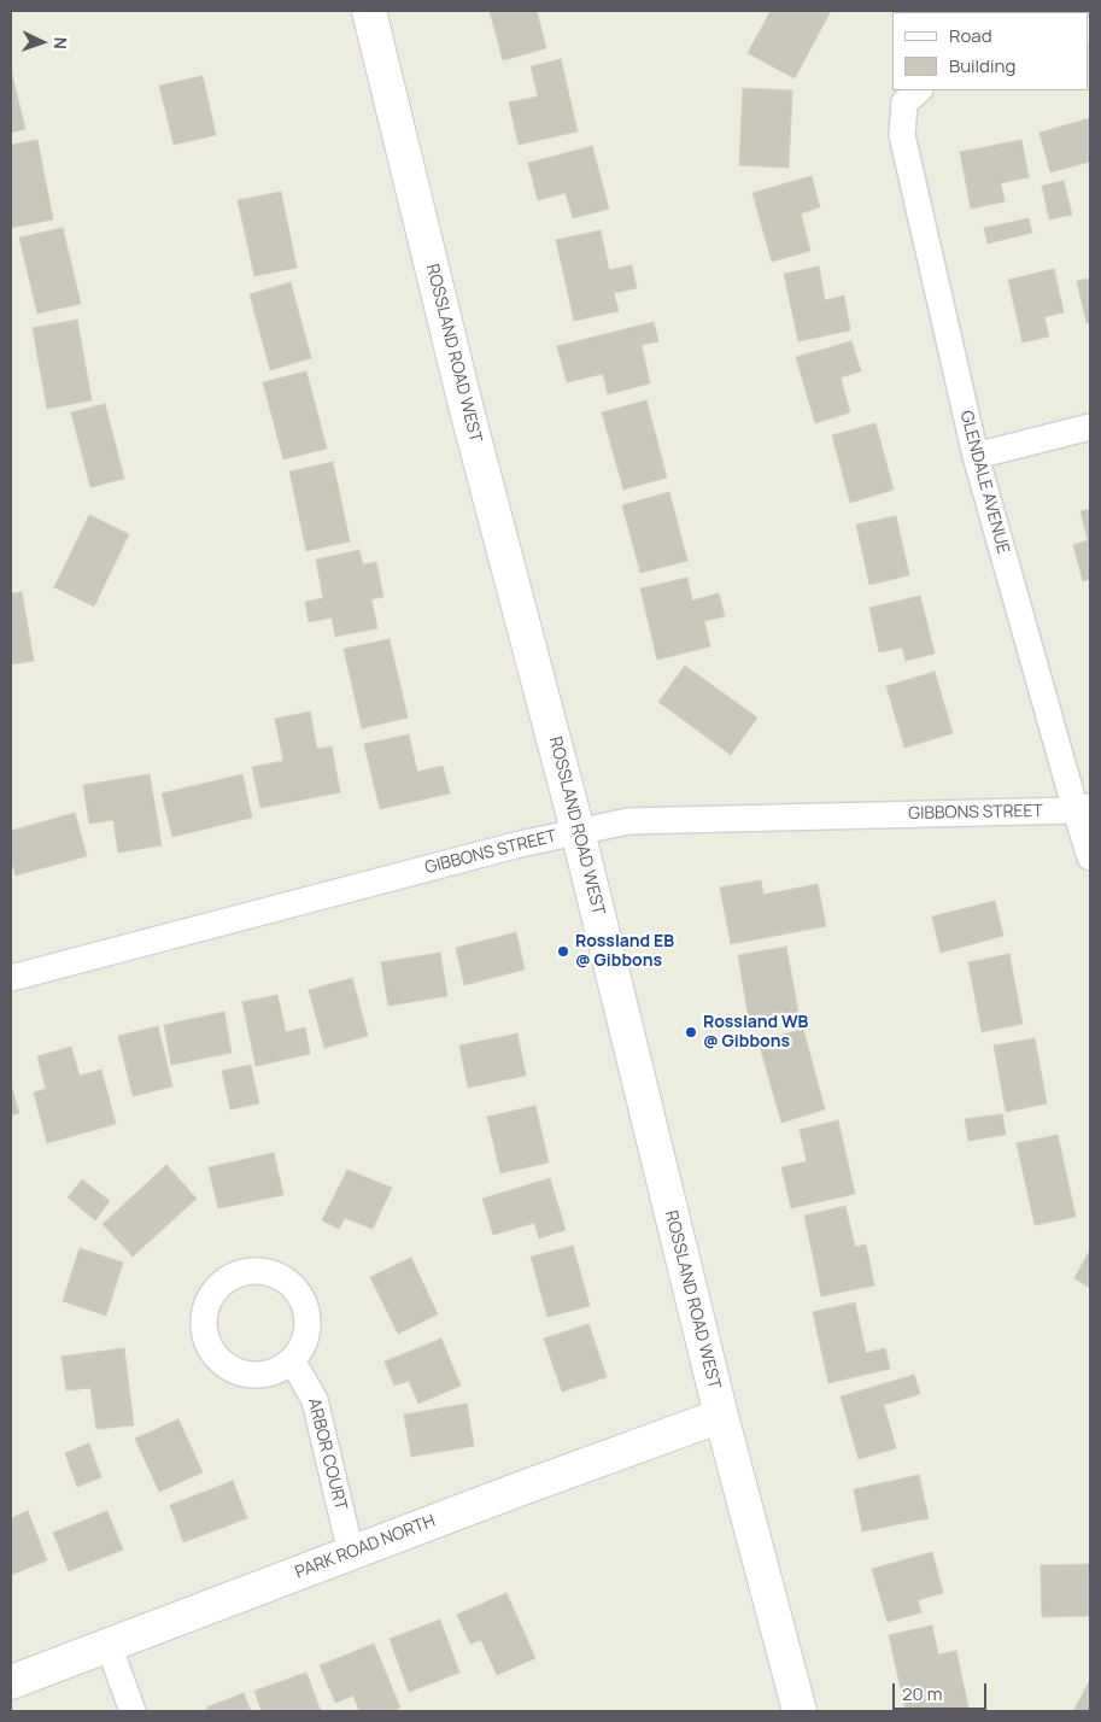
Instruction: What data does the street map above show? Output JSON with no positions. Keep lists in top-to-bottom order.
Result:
{
  "streets": {
    "main road": ["ROSSLAND ROAD WEST", "PARK ROAD NORTH"],
    "street": ["GLENDALE AVENUE", "GIBBONS STREET", "ARBOR COURT"]
  },
  "crossings": [
    ["ROSSLAND ROAD WEST", "GIBBONS STREET"],
    ["ROSSLAND ROAD WEST", "PARK ROAD NORTH"],
    ["GLENDALE AVENUE", "GIBBONS STREET"],
    ["ARBOR COURT", "PARK ROAD NORTH"]
  ],
  "places": ["Rossland EB @ Gibbons", "Rossland WB @ Gibbons"],
  "legend": ["Road", "Building"],
  "scale_bar": "20 m",
  "north": "right"
}
